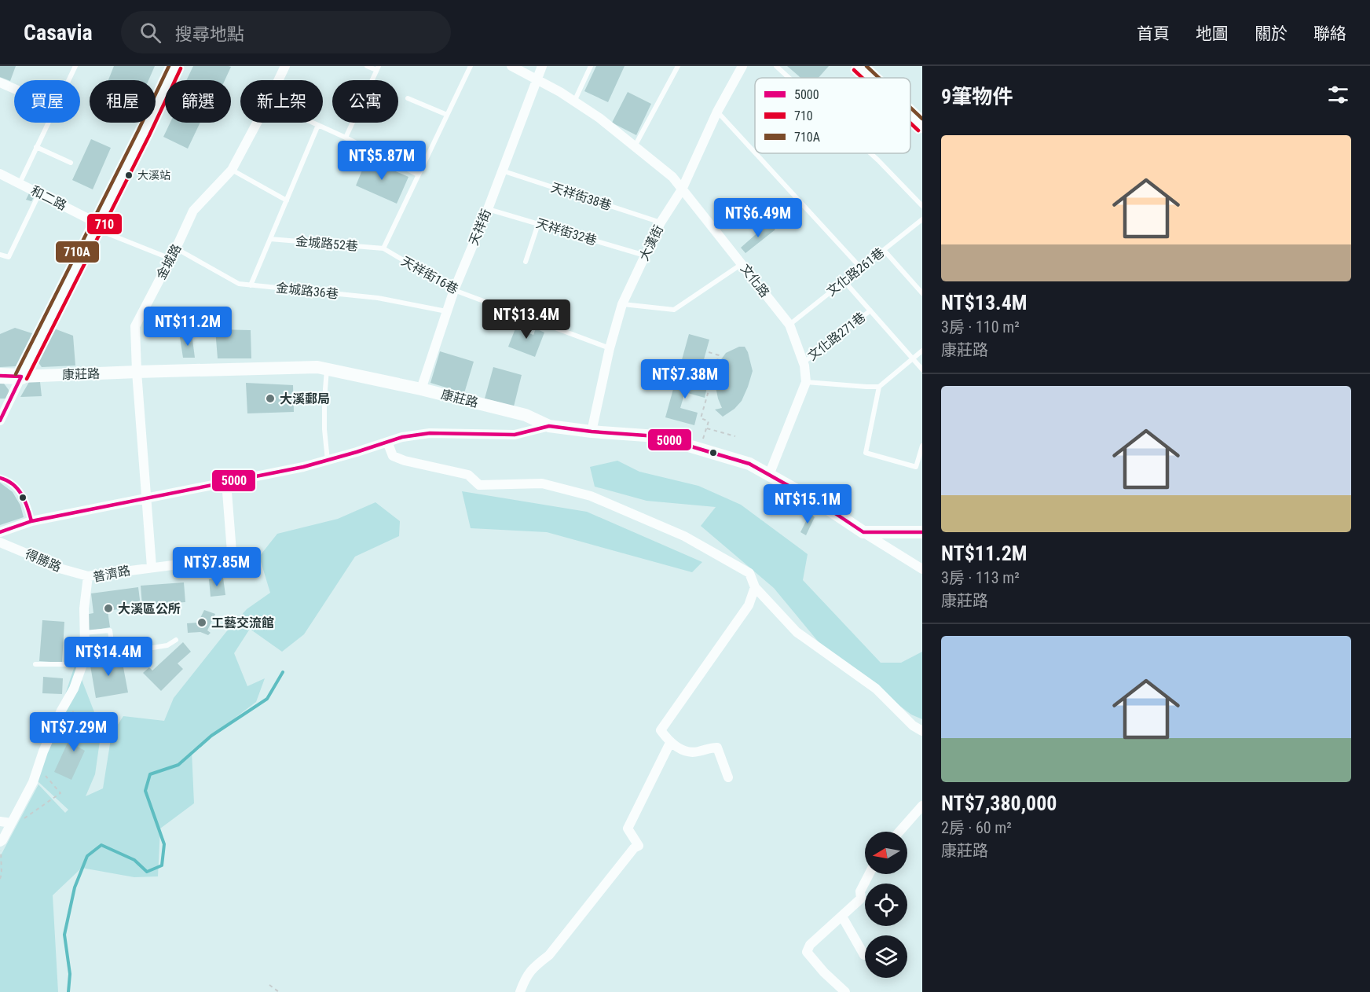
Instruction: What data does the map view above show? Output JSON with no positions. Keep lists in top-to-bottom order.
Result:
{
  "streets": {
    "street": [
      "和二路",
      "天祥街",
      "大漢街",
      "金城路",
      "文化路",
      "康莊路",
      "得勝路",
      "普濟路"
    ],
    "lane": [
      "天祥街38巷",
      "天祥街32巷",
      "金城路52巷",
      "文化路261巷",
      "天祥街16巷",
      "金城路36巷",
      "文化路271巷"
    ]
  },
  "crossings": [
    ["天祥街38巷", "天祥街"],
    ["天祥街38巷", "大漢街"],
    ["天祥街", "天祥街32巷"],
    ["天祥街", "天祥街16巷"],
    ["天祥街", "文化路"],
    ["天祥街", "金城路36巷"],
    ["天祥街", "康莊路"],
    ["天祥街32巷", "大漢街"],
    ["大漢街", "天祥街16巷"],
    ["大漢街", "文化路"],
    ["大漢街", "康莊路"],
    ["金城路52巷", "天祥街16巷"],
    ["金城路", "金城路36巷"],
    ["金城路", "康莊路"],
    ["金城路", "普濟路"],
    ["文化路261巷", "文化路"],
    ["文化路", "文化路271巷"],
    ["文化路", "康莊路"],
    ["得勝路", "普濟路"]
  ],
  "places": [
    "大溪站",
    "大溪郵局",
    "大溪區公所",
    "工藝交流館"
  ],
  "lines": ["transit line 710A", "transit line 710", "transit line 5000"],
  "legend": ["5000", "710", "710A"],
  "north": "left",
  "page": {
    "header": "Casavia",
    "search": "搜尋地點",
    "nav": [
      "首頁",
      "地圖",
      "關於",
      "聯絡"
    ],
    "heading": "9筆物件",
    "chip": [
      "買屋",
      "租屋",
      "篩選",
      "新上架",
      "公寓"
    ],
    "list": [
      {
        "name": "NT$13.4M",
        "note": "3房 · 110 m² · 康莊路"
      },
      {
        "name": "NT$11.2M",
        "note": "3房 · 113 m² · 康莊路"
      },
      {
        "name": "NT$7,380,000",
        "note": "2房 · 60 m² · 康莊路"
      }
    ],
    "price": [
      "NT$5.87M",
      "NT$6.49M",
      "NT$13.4M",
      "NT$11.2M",
      "NT$7.38M",
      "NT$15.1M",
      "NT$7.85M",
      "NT$14.4M",
      "NT$7.29M"
    ]
  }
}
